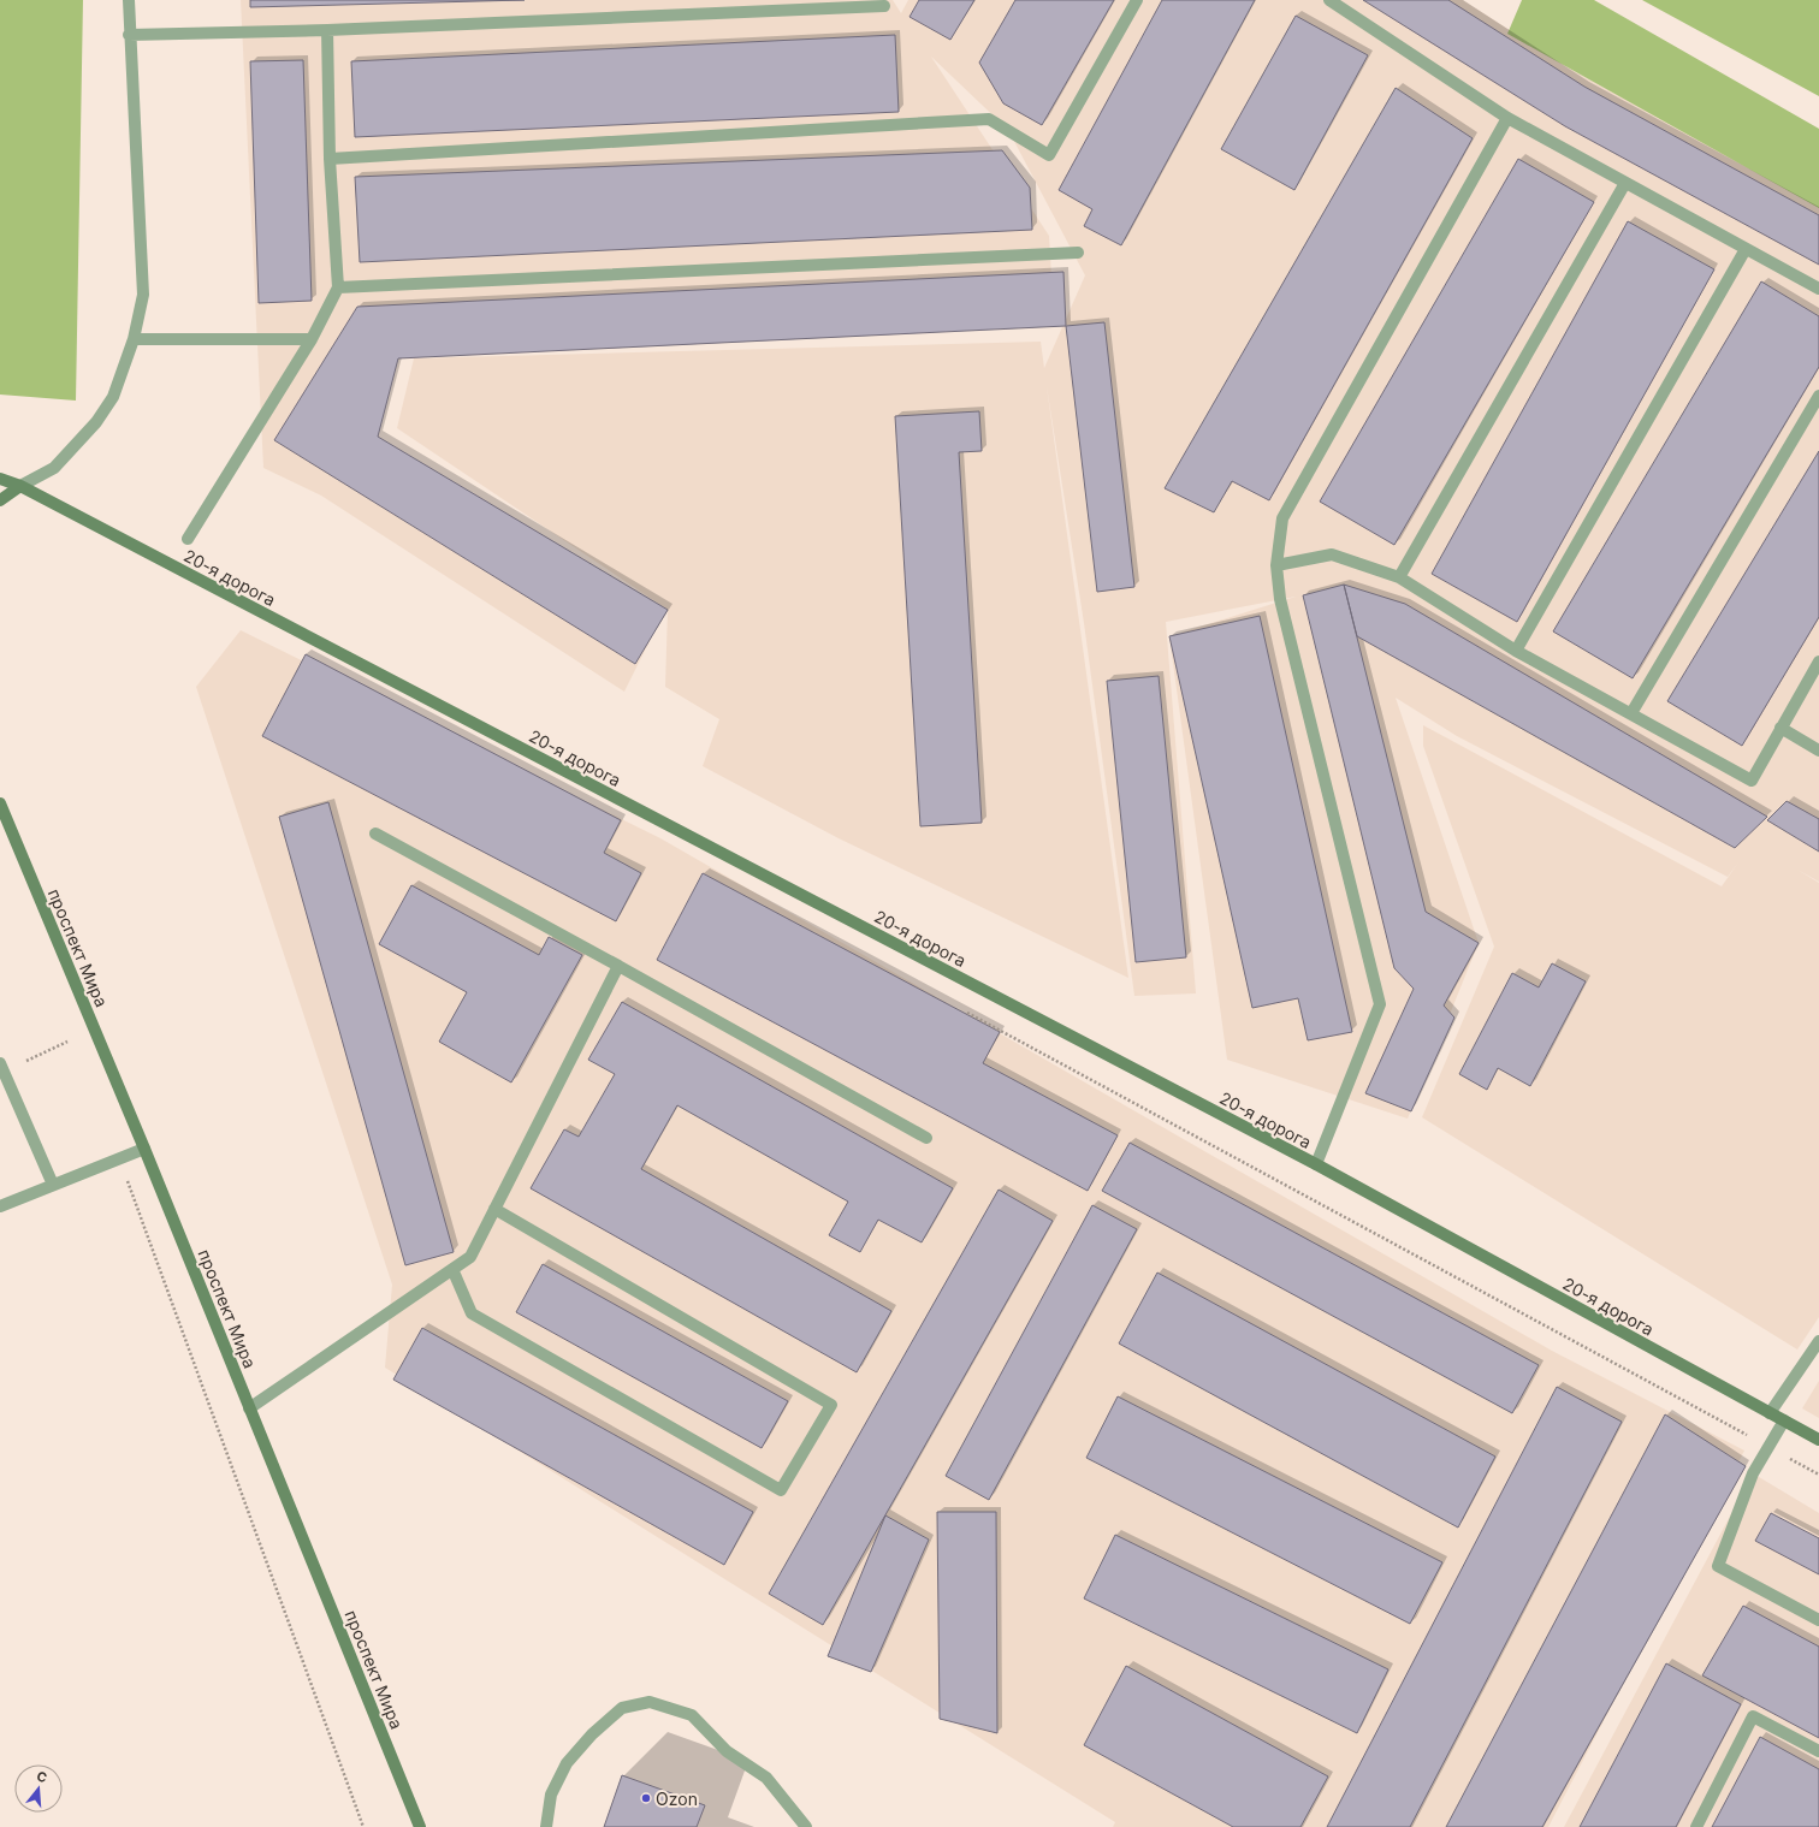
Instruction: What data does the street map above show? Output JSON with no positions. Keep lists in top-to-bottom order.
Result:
{
  "streets": {
    "main road": ["20-я дорога", "проспект Мира"]
  },
  "places": ["Ozon"],
  "north": "top"
}
